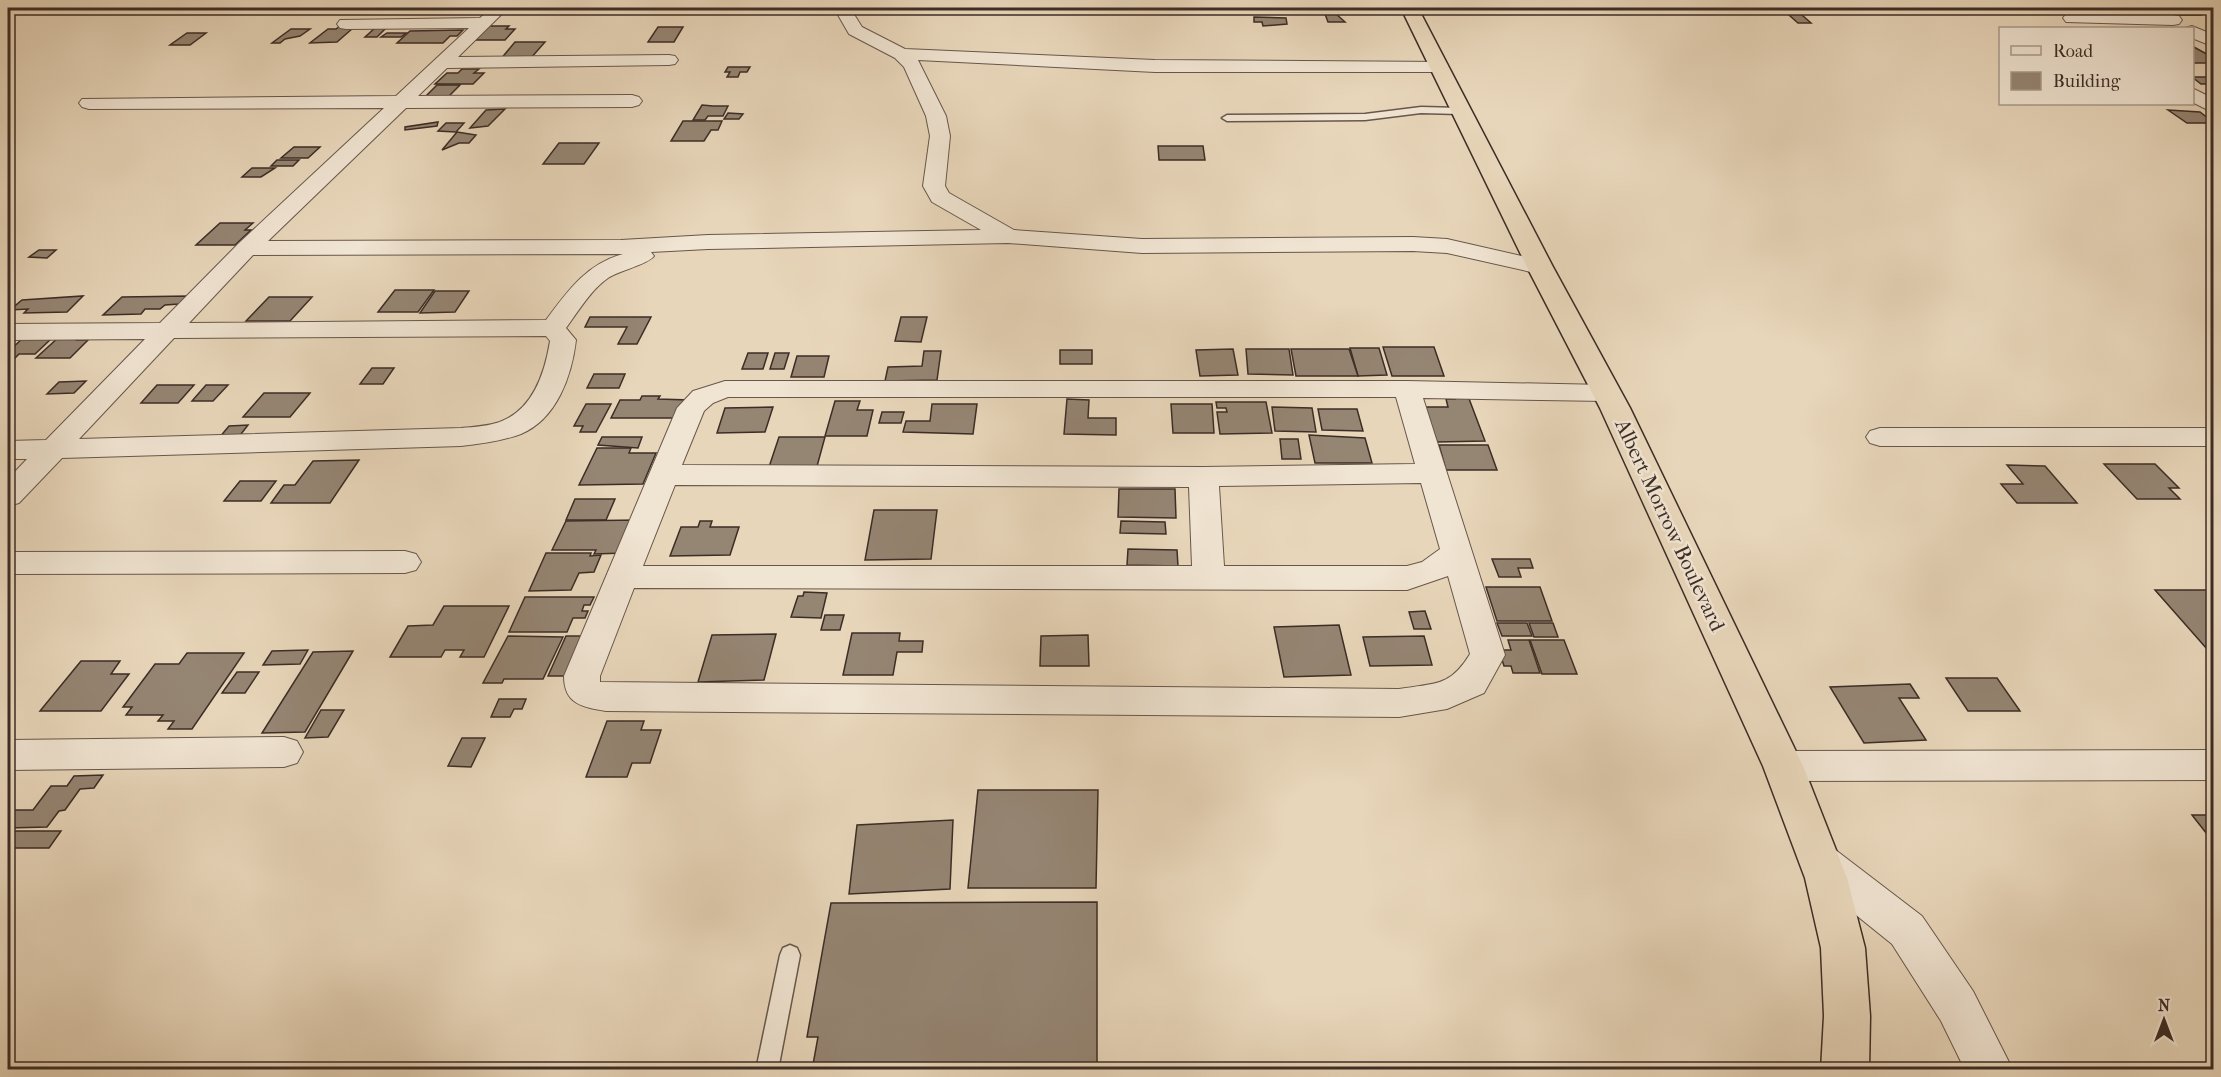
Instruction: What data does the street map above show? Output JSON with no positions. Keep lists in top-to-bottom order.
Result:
{
  "streets": {
    "highway": ["Albert Morrow Boulevard"]
  },
  "legend": ["Road", "Building"],
  "north": "top"
}
